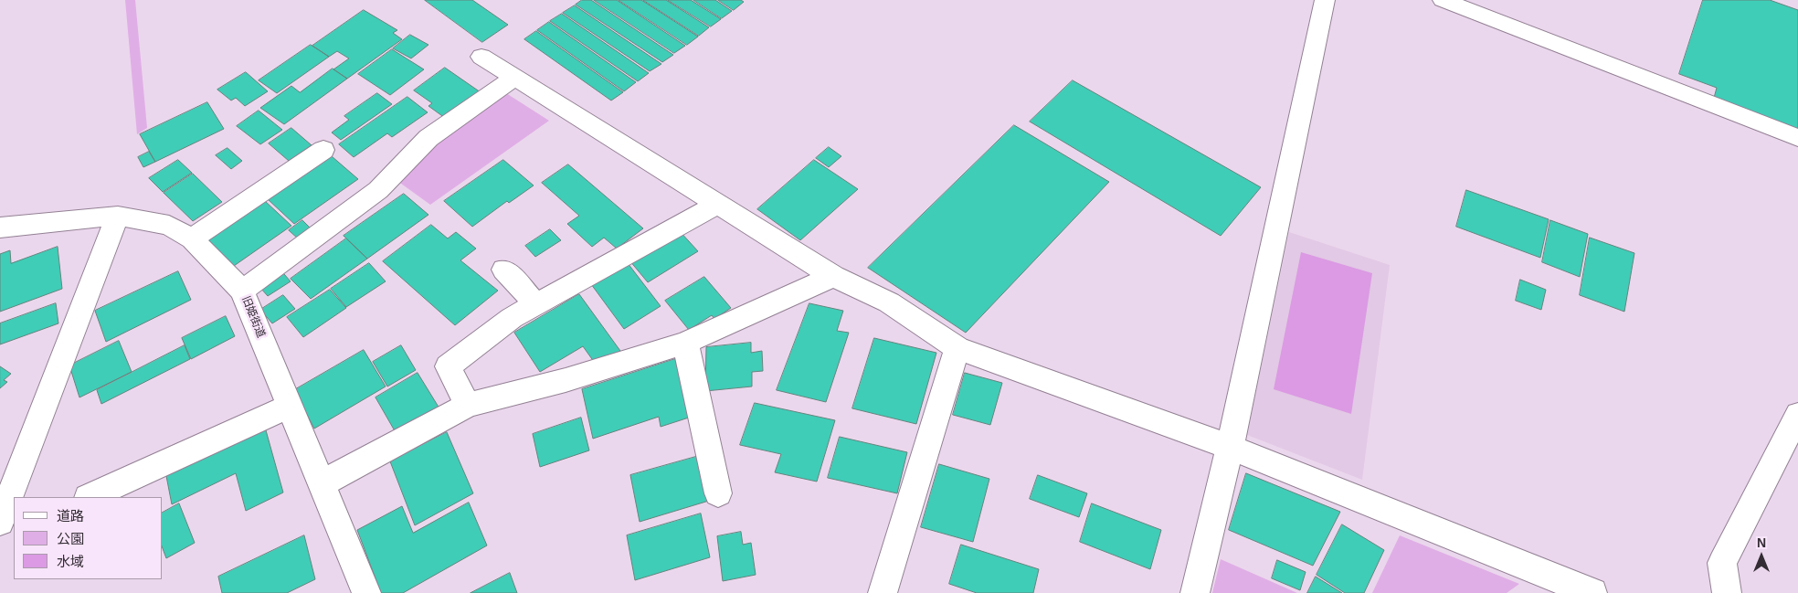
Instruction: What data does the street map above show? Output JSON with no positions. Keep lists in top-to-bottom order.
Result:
{
  "streets": {
    "street": ["旧姫街道"]
  },
  "legend": ["道路", "公園", "水域"],
  "north": "top"
}
